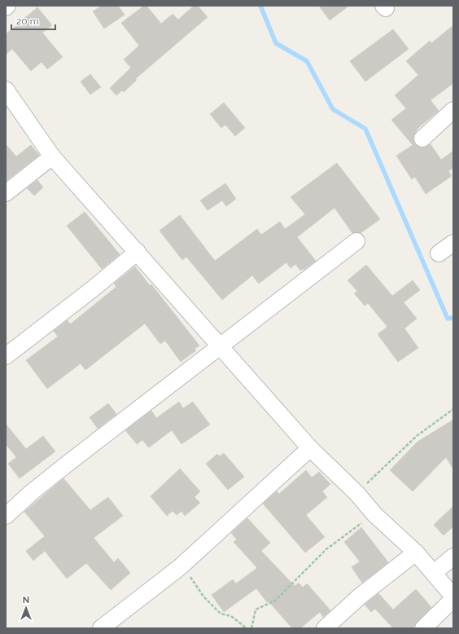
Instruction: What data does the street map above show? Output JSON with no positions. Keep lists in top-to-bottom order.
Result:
{
  "scale_bar": "20 m",
  "north": "top"
}
